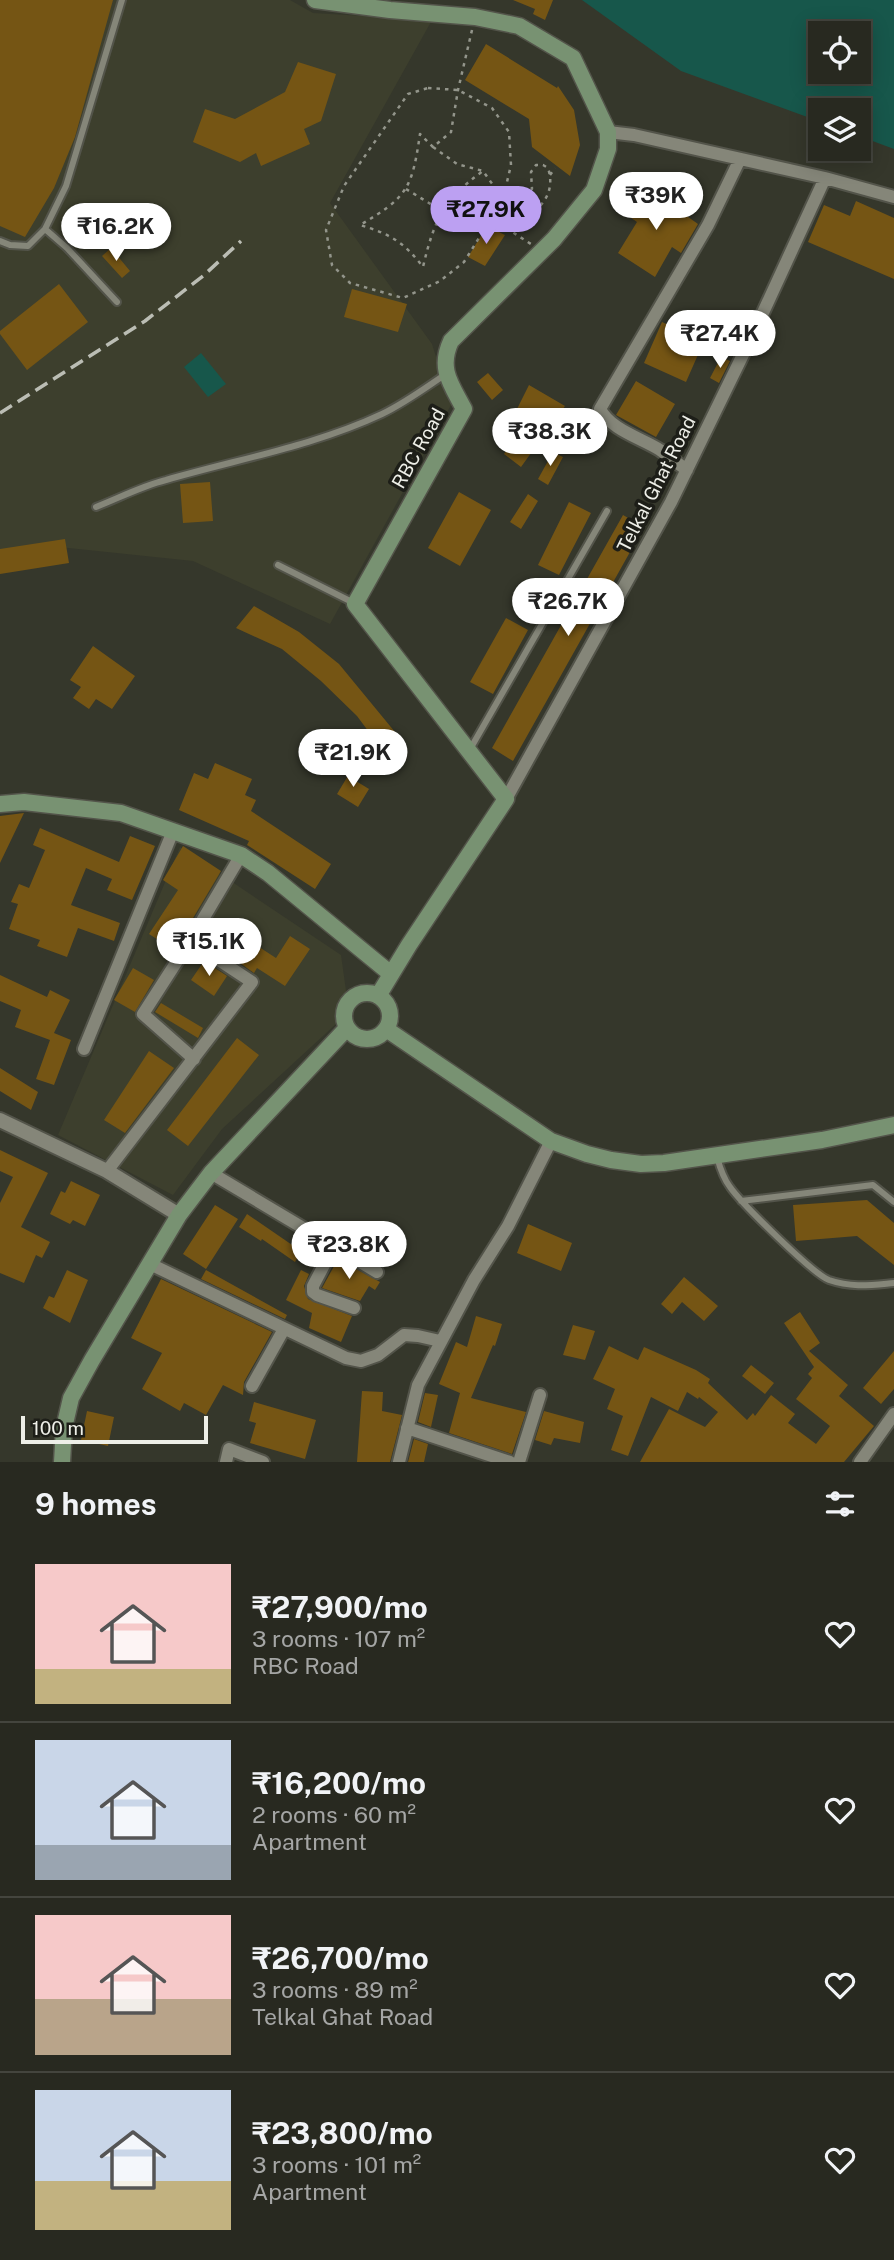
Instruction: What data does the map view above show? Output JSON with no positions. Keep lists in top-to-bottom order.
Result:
{
  "streets": {
    "main road": ["RBC Road"],
    "street": ["Telkal Ghat Road"]
  },
  "scale_bar": "100 m",
  "page": {
    "price": [
      "₹39K",
      "₹27.9K",
      "₹16.2K",
      "₹27.4K",
      "₹38.3K",
      "₹26.7K",
      "₹21.9K",
      "₹15.1K",
      "₹23.8K"
    ],
    "scale": "100 m",
    "heading": "9 homes",
    "list": [
      {
        "name": "₹27,900/mo",
        "note": "3 rooms · 107 m² · RBC Road"
      },
      {
        "name": "₹16,200/mo",
        "note": "2 rooms · 60 m² · Apartment"
      },
      {
        "name": "₹26,700/mo",
        "note": "3 rooms · 89 m² · Telkal Ghat Road"
      },
      {
        "name": "₹23,800/mo",
        "note": "3 rooms · 101 m² · Apartment"
      }
    ]
  }
}
